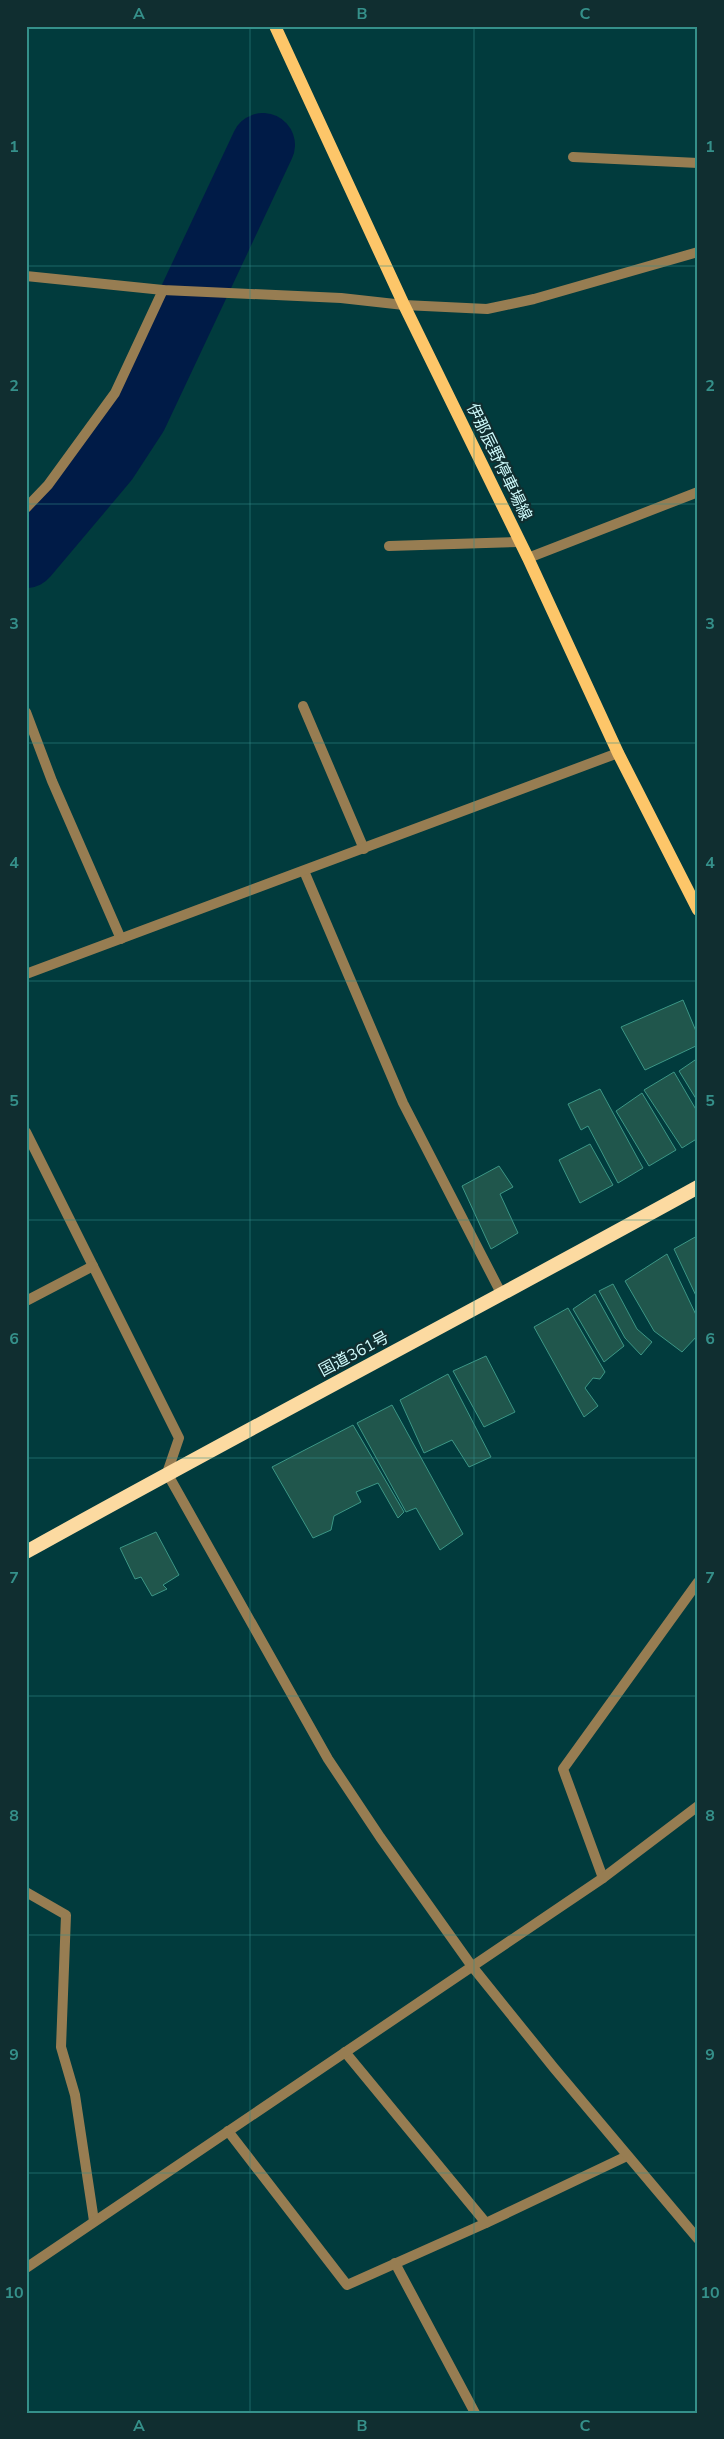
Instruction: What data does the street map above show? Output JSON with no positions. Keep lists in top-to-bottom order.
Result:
{
  "streets": {
    "highway": ["国道361号"],
    "main road": ["伊那辰野停車場線"]
  },
  "grid": {
    "columns": ["A", "B", "C"],
    "rows": [
      "1",
      "2",
      "3",
      "4",
      "5",
      "6",
      "7",
      "8",
      "9",
      "10"
    ]
  }
}
